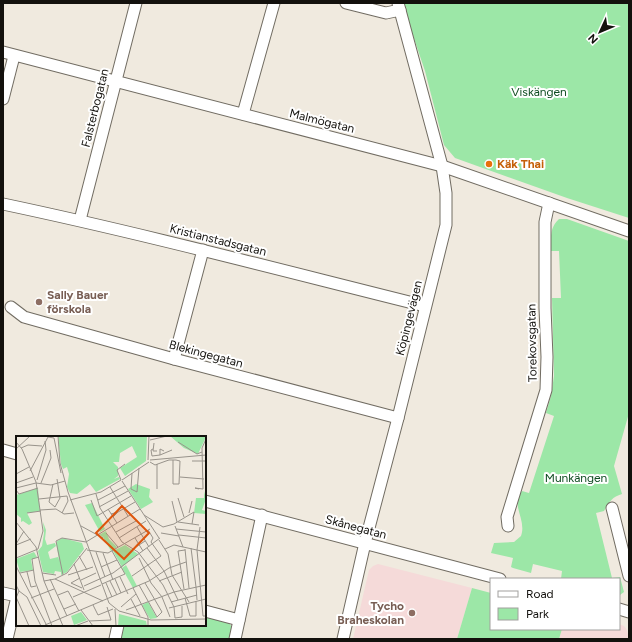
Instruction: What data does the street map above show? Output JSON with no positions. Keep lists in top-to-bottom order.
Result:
{
  "streets": {
    "street": [
      "Falsterbogatan",
      "Malmögatan",
      "Kristianstadsgatan",
      "Köpingevägen",
      "Torekovsgatan",
      "Blekingegatan",
      "Skånegatan"
    ]
  },
  "crossings": [
    ["Falsterbogatan", "Malmögatan"],
    ["Falsterbogatan", "Kristianstadsgatan"],
    ["Malmögatan", "Köpingevägen"],
    ["Malmögatan", "Torekovsgatan"],
    ["Kristianstadsgatan", "Köpingevägen"],
    ["Köpingevägen", "Blekingegatan"],
    ["Köpingevägen", "Skånegatan"]
  ],
  "parks": ["Viskängen", "Munkängen"],
  "places": ["Käk Thai", "Sally Bauer förskola", "Tycho Braheskolan"],
  "legend": ["Road", "Park"],
  "north": "bottom left"
}
